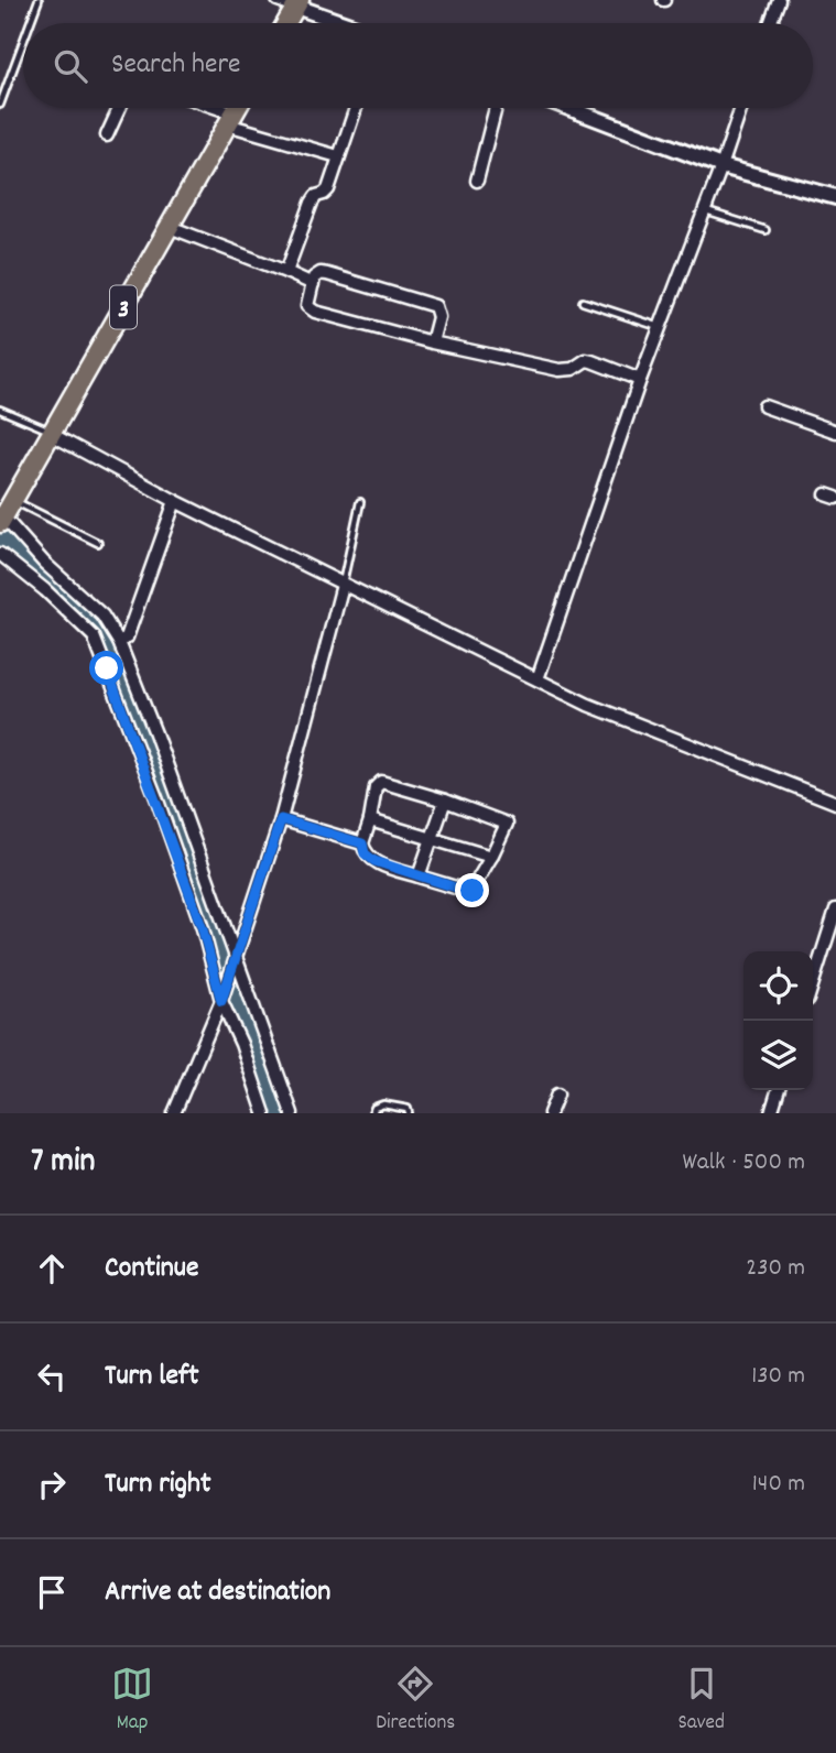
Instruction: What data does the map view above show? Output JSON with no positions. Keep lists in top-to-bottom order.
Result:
{
  "streets": {
    "highway": ["3"]
  },
  "page": {
    "search": "Search here",
    "heading": ["7 min", "Walk · 500 m"],
    "list": [
      ["Continue", "230 m"],
      ["Turn left", "130 m"],
      ["Turn right", "140 m"],
      "Arrive at destination"
    ],
    "nav": ["Map", "Directions", "Saved"]
  }
}
